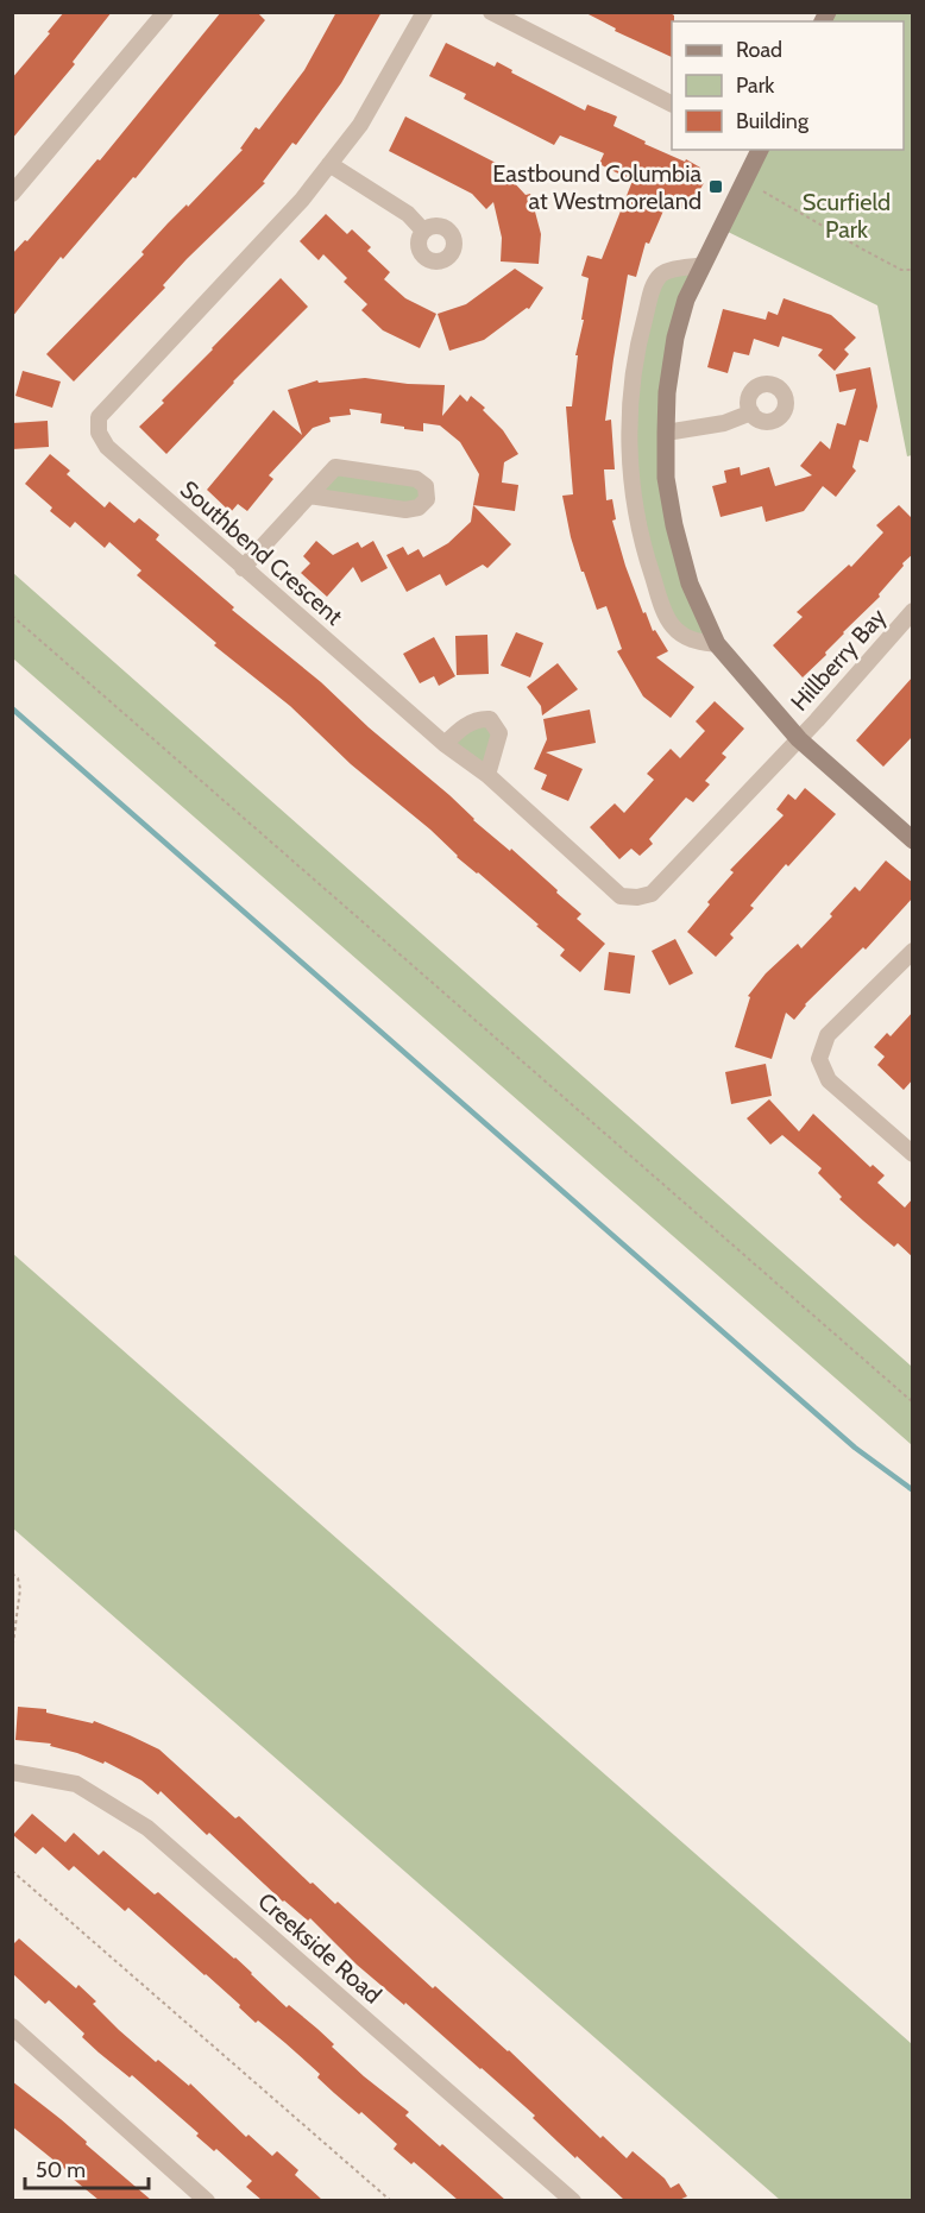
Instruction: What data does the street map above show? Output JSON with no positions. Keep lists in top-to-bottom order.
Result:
{
  "streets": {
    "street": ["Southbend Crescent", "Hillberry Bay", "Creekside Road"]
  },
  "crossings": [
    ["Southbend Crescent", "Hillberry Bay"]
  ],
  "parks": ["Scurfield Park"],
  "places": {
    "transit": ["Eastbound Columbia at Westmoreland"]
  },
  "legend": ["Road", "Park", "Building"],
  "scale_bar": "50 m"
}
